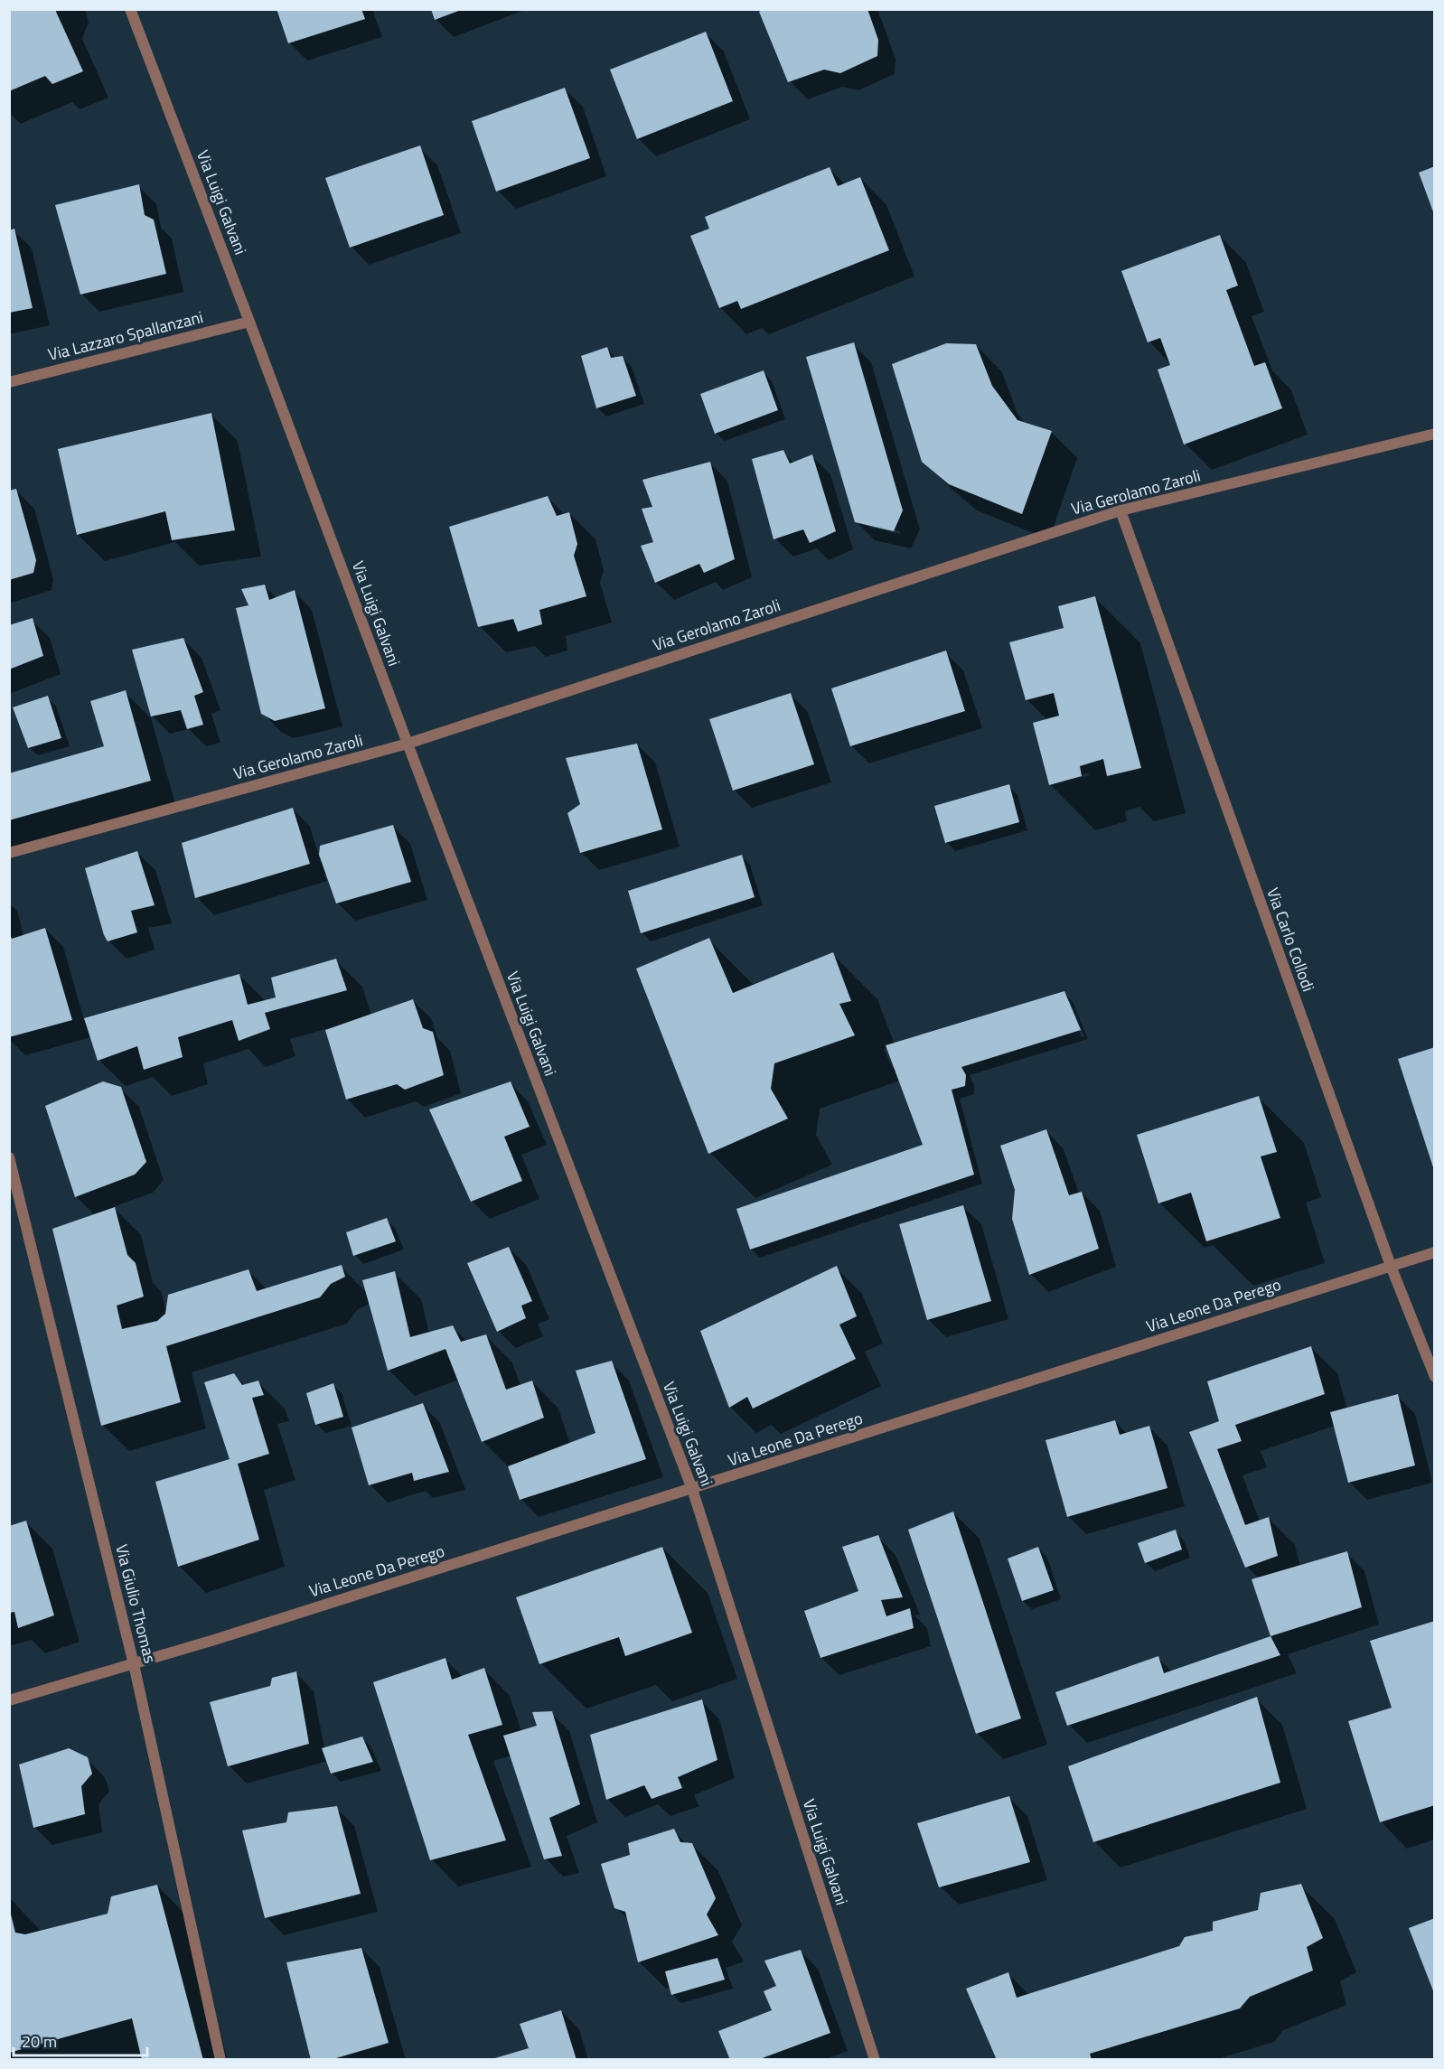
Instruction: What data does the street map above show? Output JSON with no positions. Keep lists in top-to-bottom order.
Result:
{
  "streets": {
    "street": [
      "Via Luigi Galvani",
      "Via Lazzaro Spallanzani",
      "Via Gerolamo Zaroli",
      "Via Carlo Collodi",
      "Via Leone Da Perego",
      "Via Giulio Thomas"
    ]
  },
  "crossings": [
    ["Via Luigi Galvani", "Via Lazzaro Spallanzani"],
    ["Via Luigi Galvani", "Via Gerolamo Zaroli"],
    ["Via Luigi Galvani", "Via Leone Da Perego"],
    ["Via Gerolamo Zaroli", "Via Carlo Collodi"],
    ["Via Carlo Collodi", "Via Leone Da Perego"],
    ["Via Leone Da Perego", "Via Giulio Thomas"]
  ],
  "scale_bar": "20 m"
}
